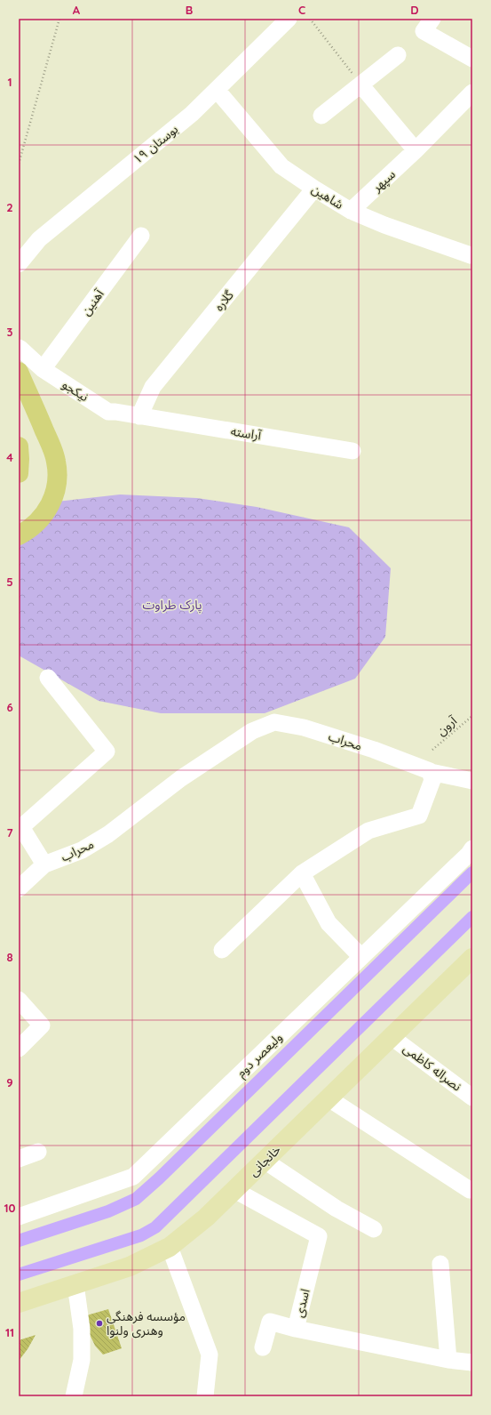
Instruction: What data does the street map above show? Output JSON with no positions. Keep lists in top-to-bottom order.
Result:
{
  "streets": {
    "main road": ["خانجانی"],
    "street": [
      "بوستان ۱۹",
      "سپهر",
      "شاهین",
      "گلاره",
      "آهنین",
      "نیکجو",
      "آراسته",
      "محراب",
      "ولیعصر دوم",
      "نصراله کاظمی",
      "اسدی"
    ],
    "path": ["آرون"]
  },
  "crossings": [
    ["بوستان ۱۹", "شاهین"],
    ["سپهر", "شاهین"],
    ["شاهین", "گلاره"],
    ["گلاره", "نیکجو"],
    ["گلاره", "آراسته"],
    ["آهنین", "نیکجو"],
    ["نیکجو", "آراسته"],
    ["نصراله کاظمی", "خانجانی"],
    ["خانجانی", "اسدی"]
  ],
  "parks": ["پارک طراوت"],
  "places": ["مؤسسه فرهنگی وهنری ولنوا"],
  "grid": {
    "columns": [
      "A",
      "B",
      "C",
      "D"
    ],
    "rows": [
      "1",
      "2",
      "3",
      "4",
      "5",
      "6",
      "7",
      "8",
      "9",
      "10",
      "11"
    ]
  }
}
